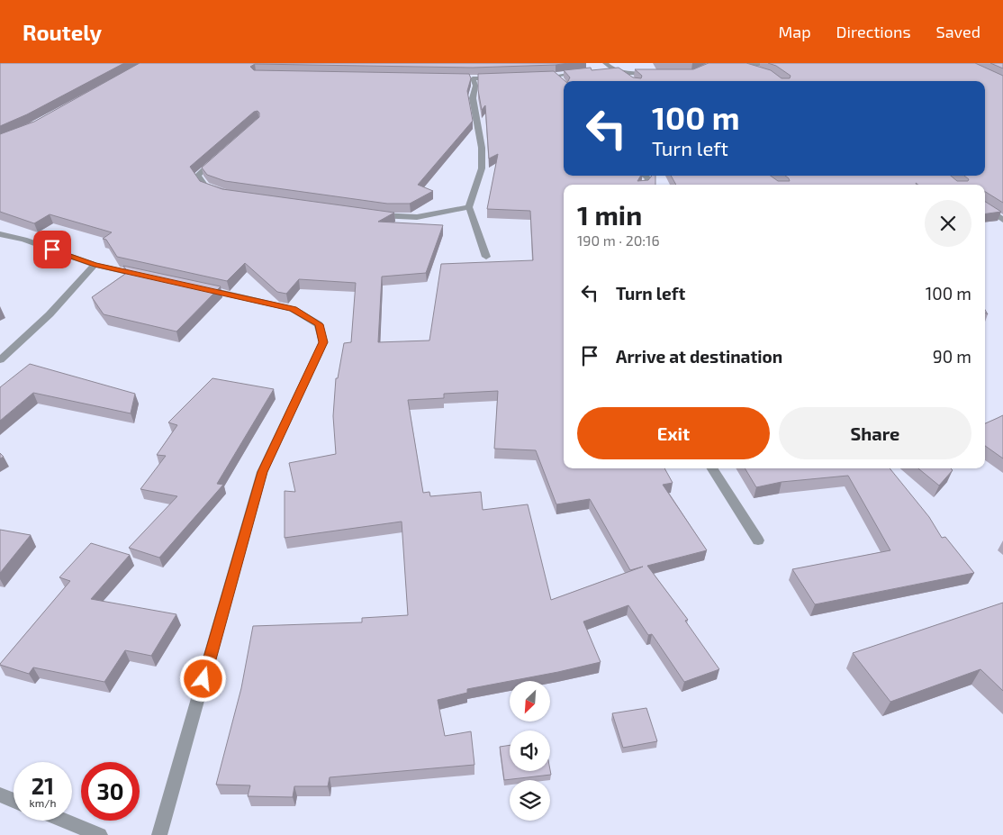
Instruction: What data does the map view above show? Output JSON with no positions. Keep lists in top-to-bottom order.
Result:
{
  "north": "bottom left",
  "page": {
    "header": "Routely",
    "nav": ["Map", "Directions", "Saved"],
    "turn": ["100 m", "Turn left"],
    "heading": ["1 min", "190 m · 20:16"],
    "list": [
      {
        "name": "Turn left",
        "value": "100 m"
      },
      {
        "name": "Arrive at destination",
        "value": "90 m"
      }
    ],
    "buttons": ["Exit", "Share"],
    "speed": "21 km/h",
    "limit": "30"
  }
}
